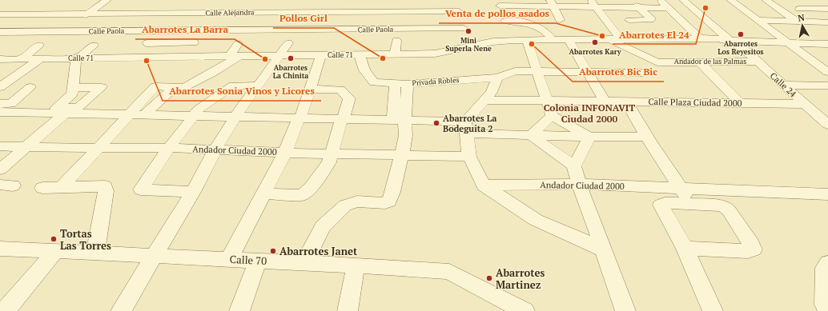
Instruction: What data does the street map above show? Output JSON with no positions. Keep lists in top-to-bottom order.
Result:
{
  "streets": {
    "street": [
      "Calle Alejandra",
      "Calle Paola",
      "Calle 71",
      "Andador de las Palmas",
      "Privada Robles",
      "Calle 24",
      "Calle Plaza Ciudad 2000",
      "Andador Ciudad 2000",
      "Calle 70"
    ]
  },
  "crossings": [
    ["Calle 71", "Andador de las Palmas"],
    ["Calle 71", "Privada Robles"],
    ["Calle 71", "Calle 24"],
    ["Andador de las Palmas", "Calle 24"],
    ["Calle 24", "Calle Plaza Ciudad 2000"]
  ],
  "districts": ["Colonia INFONAVIT Ciudad 2000"],
  "places": [
    "Abarrotes El 24",
    "Mini Superla Nene",
    "Abarrotes Los Reyesitos",
    "Venta de pollos asados",
    "Abarrotes Kary",
    "Abarrotes Bic Bic",
    "Abarrotes La Chinita",
    "Pollos Girl",
    "Abarrotes La Barra",
    "Abarrotes Sonia Vinos y Licores",
    "Abarrotes La Bodeguita 2",
    "Tortas Las Torres",
    "Abarrotes Janet",
    "Abarrotes Martinez"
  ],
  "north": "top"
}
